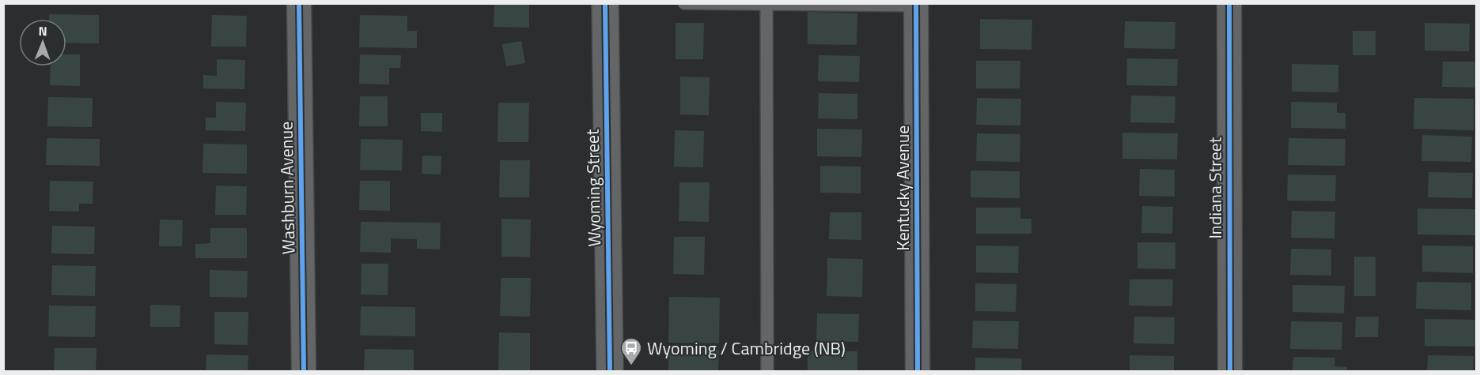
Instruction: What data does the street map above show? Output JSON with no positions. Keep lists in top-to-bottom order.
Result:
{
  "streets": {
    "street": [
      "Washburn Avenue",
      "Wyoming Street",
      "Kentucky Avenue",
      "Indiana Street"
    ]
  },
  "places": {
    "bus stop": ["Wyoming / Cambridge (NB)"]
  },
  "north": "top"
}
